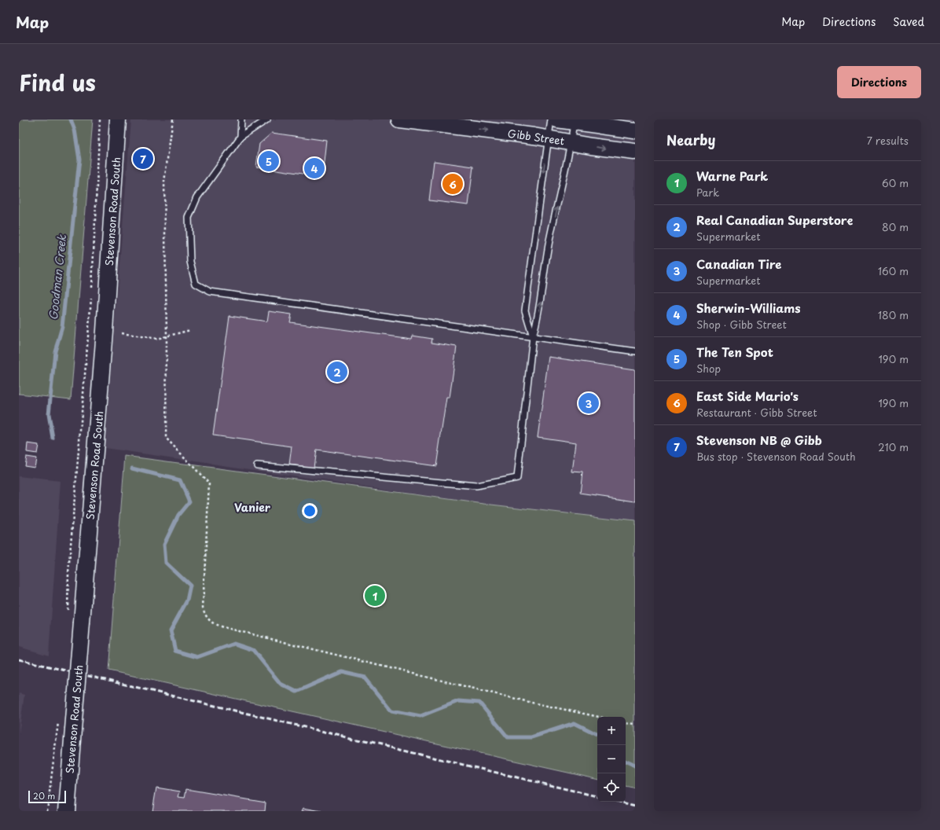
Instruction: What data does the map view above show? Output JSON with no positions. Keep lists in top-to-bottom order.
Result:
{
  "streets": {
    "main road": ["Gibb Street", "Stevenson Road South"]
  },
  "one_way": ["Gibb Street"],
  "districts": ["Vanier"],
  "water": ["Goodman Creek"],
  "scale_bar": "20 m",
  "page": {
    "header": "Map",
    "nav": ["Map", "Directions", "Saved"],
    "title": "Find us",
    "buttons": "Directions",
    "heading": ["Nearby", "7 results"],
    "pins": [
      "7",
      "5",
      "4",
      "6",
      "2",
      "3",
      "1"
    ],
    "list": [
      {
        "mark": "1",
        "name": "Warne Park",
        "note": "Park",
        "value": "60 m"
      },
      {
        "mark": "2",
        "name": "Real Canadian Superstore",
        "note": "Supermarket",
        "value": "80 m"
      },
      {
        "mark": "3",
        "name": "Canadian Tire",
        "note": "Supermarket",
        "value": "160 m"
      },
      {
        "mark": "4",
        "name": "Sherwin-Williams",
        "note": "Shop · Gibb Street",
        "value": "180 m"
      },
      {
        "mark": "5",
        "name": "The Ten Spot",
        "note": "Shop",
        "value": "190 m"
      },
      {
        "mark": "6",
        "name": "East Side Mario's",
        "note": "Restaurant · Gibb Street",
        "value": "190 m"
      },
      {
        "mark": "7",
        "name": "Stevenson NB @ Gibb",
        "note": "Bus stop · Stevenson Road South",
        "value": "210 m"
      }
    ],
    "map_buttons": ["+", "−"],
    "scale": "20 m"
  }
}
